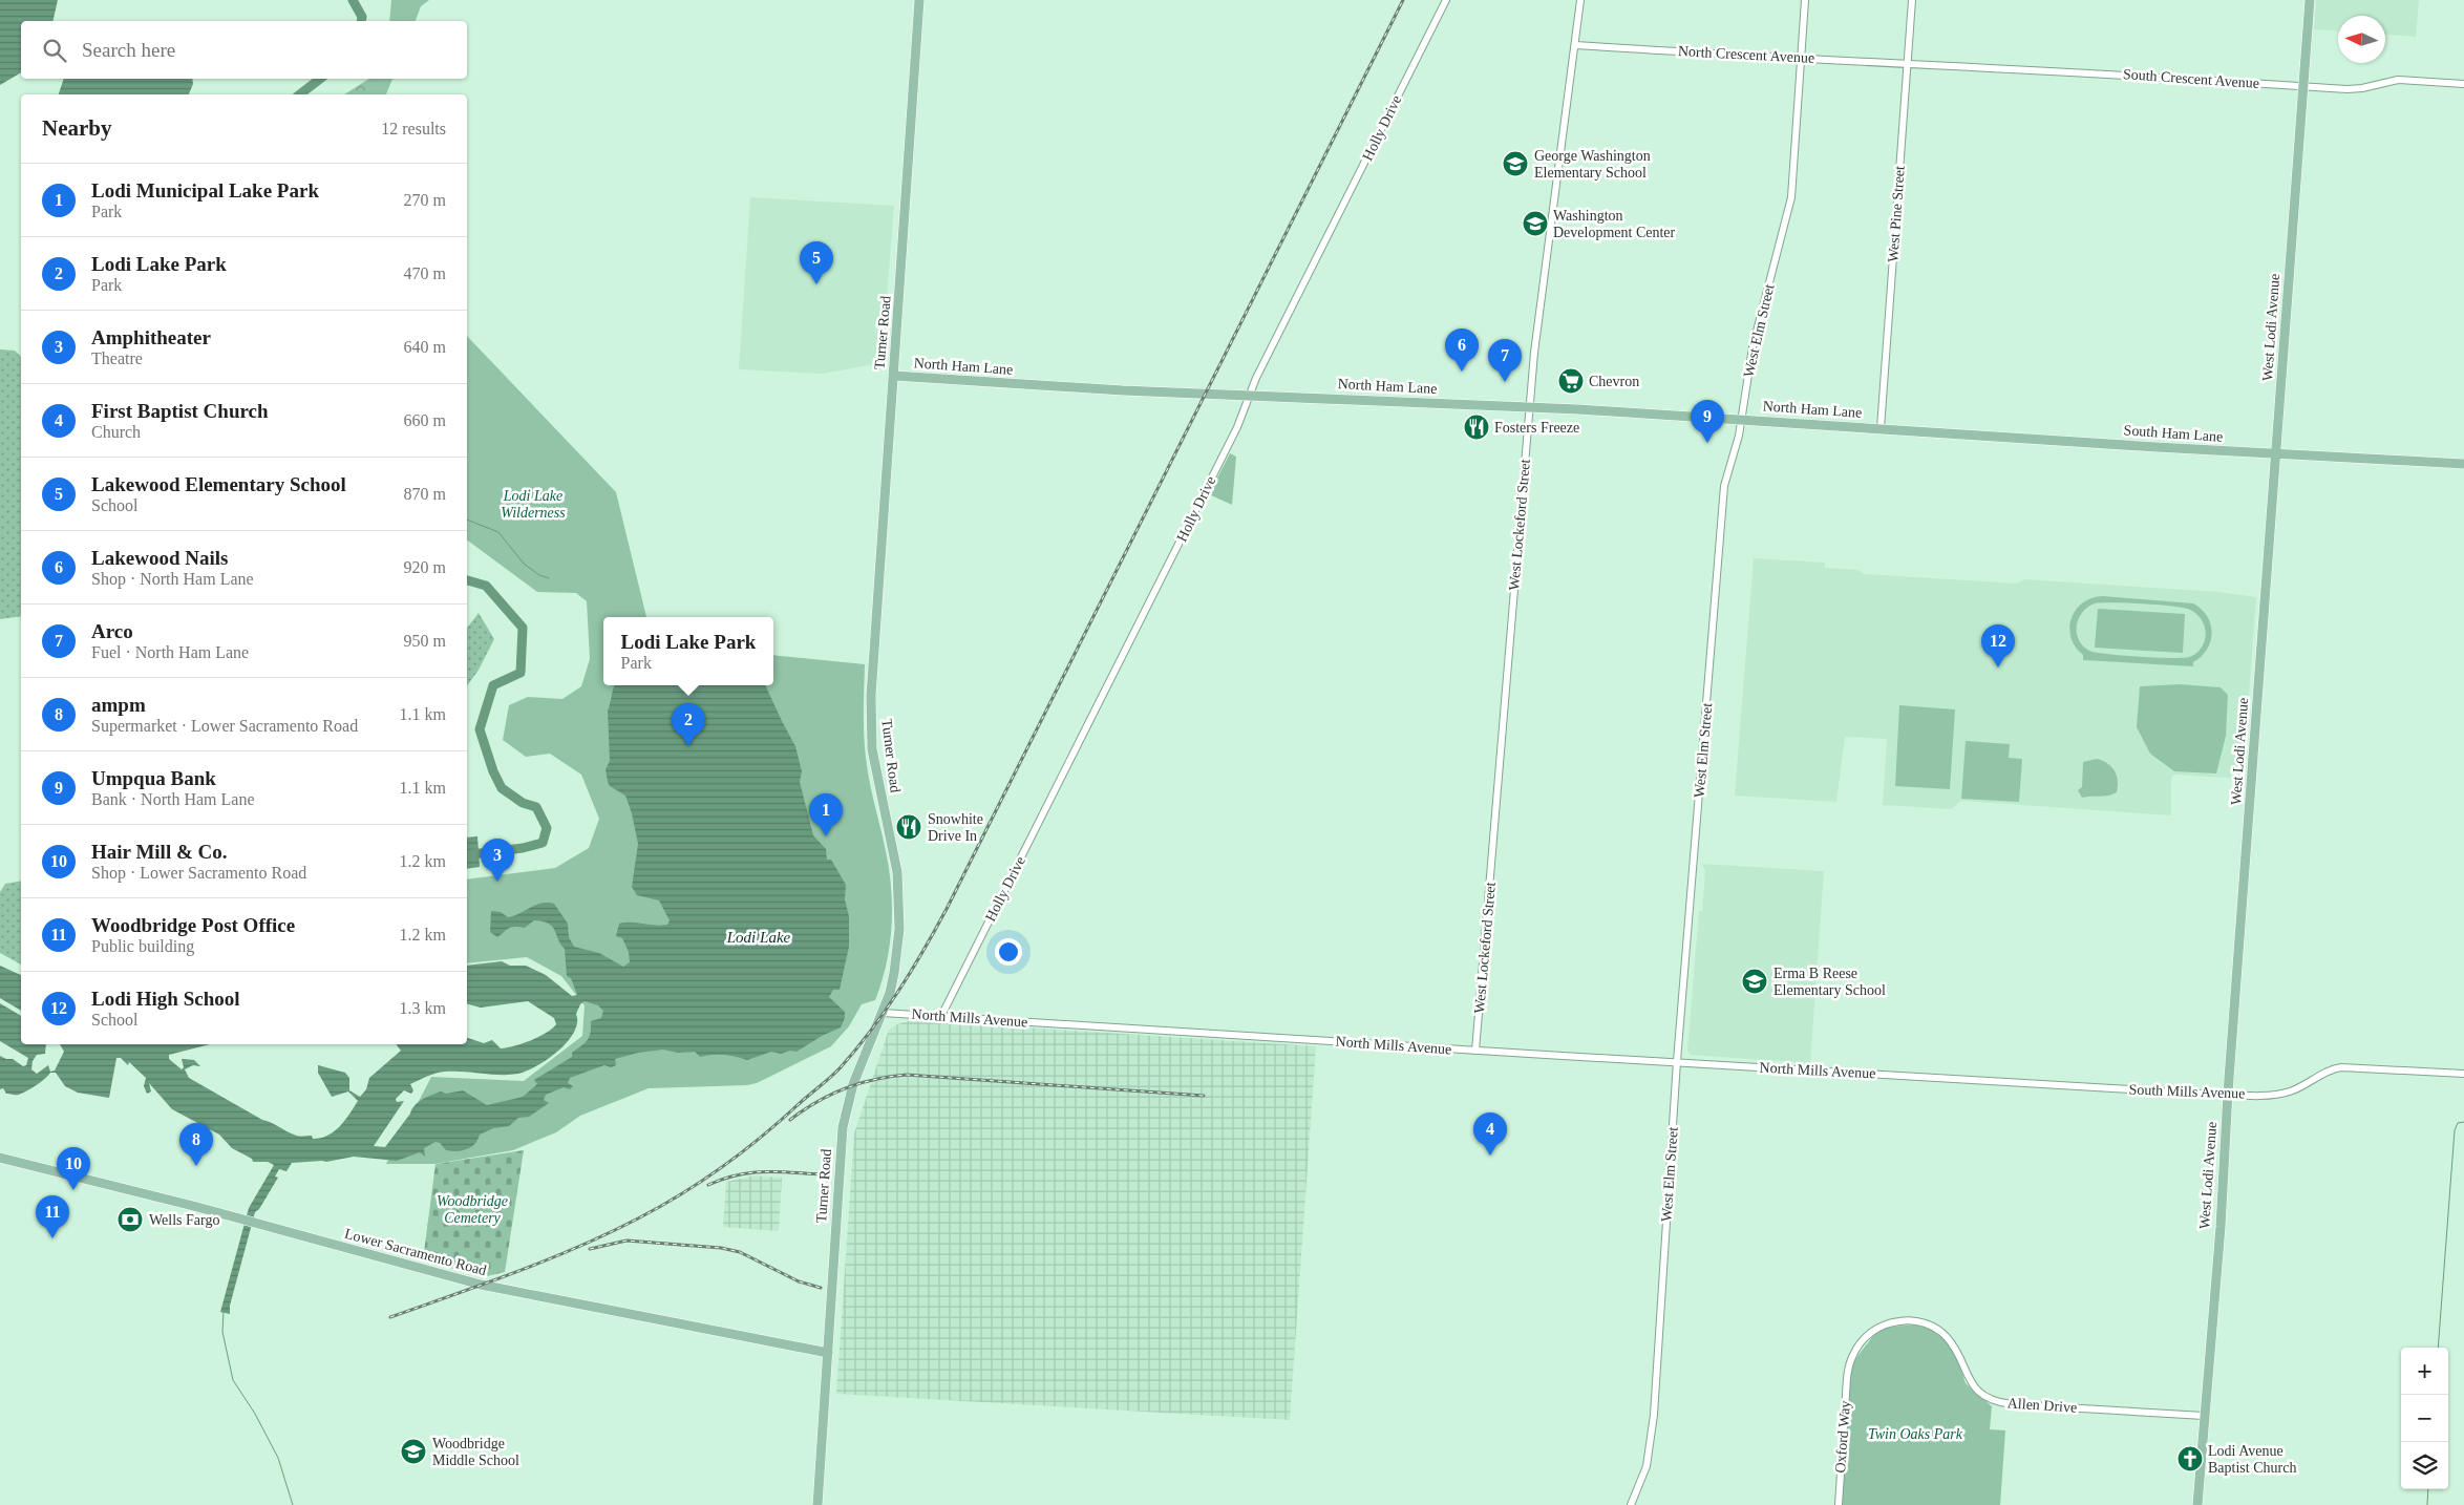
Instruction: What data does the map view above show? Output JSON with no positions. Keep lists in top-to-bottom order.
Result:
{
  "streets": {
    "main road": [
      "West Lodi Avenue",
      "Turner Road",
      "North Ham Lane",
      "South Ham Lane",
      "Lower Sacramento Road"
    ],
    "street": [
      "North Crescent Avenue",
      "South Crescent Avenue",
      "Holly Drive",
      "West Pine Street",
      "West Elm Street",
      "West Lockeford Street",
      "North Mills Avenue",
      "South Mills Avenue",
      "Allen Drive",
      "Oxford Way"
    ]
  },
  "crossings": [
    ["North Crescent Avenue", "South Crescent Avenue"],
    ["North Crescent Avenue", "West Pine Street"],
    ["North Crescent Avenue", "West Elm Street"],
    ["North Crescent Avenue", "West Lockeford Street"],
    ["South Crescent Avenue", "West Lodi Avenue"],
    ["Holly Drive", "North Ham Lane"],
    ["Holly Drive", "North Mills Avenue"],
    ["West Pine Street", "North Ham Lane"],
    ["West Pine Street", "South Ham Lane"],
    ["West Lodi Avenue", "South Ham Lane"],
    ["West Lodi Avenue", "South Mills Avenue"],
    ["West Lodi Avenue", "Allen Drive"],
    ["West Elm Street", "North Ham Lane"],
    ["West Elm Street", "North Mills Avenue"],
    ["Turner Road", "North Ham Lane"],
    ["Turner Road", "North Mills Avenue"],
    ["Turner Road", "Lower Sacramento Road"],
    ["North Ham Lane", "South Ham Lane"],
    ["North Ham Lane", "West Lockeford Street"],
    ["West Lockeford Street", "North Mills Avenue"],
    ["North Mills Avenue", "South Mills Avenue"],
    ["Allen Drive", "Oxford Way"]
  ],
  "water": ["Lodi Lake"],
  "parks": ["Lodi Lake Wilderness", "Woodbridge Cemetery", "Twin Oaks Park"],
  "places": {
    "school or university": [
      "George Washington Elementary School",
      "Washington Development Center",
      "Erma B Reese Elementary School",
      "Woodbridge Middle School"
    ],
    "supermarket": ["Chevron"],
    "restaurant": ["Fosters Freeze", "Snowhite Drive In"],
    "bank": ["Wells Fargo"],
    "church": ["Lodi Avenue Baptist Church"]
  },
  "north": "left",
  "page": {
    "search": "Search here",
    "heading": ["Nearby", "12 results"],
    "list": [
      {
        "mark": "1",
        "name": "Lodi Municipal Lake Park",
        "note": "Park",
        "value": "270 m"
      },
      {
        "mark": "2",
        "name": "Lodi Lake Park",
        "note": "Park",
        "value": "470 m"
      },
      {
        "mark": "3",
        "name": "Amphitheater",
        "note": "Theatre",
        "value": "640 m"
      },
      {
        "mark": "4",
        "name": "First Baptist Church",
        "note": "Church",
        "value": "660 m"
      },
      {
        "mark": "5",
        "name": "Lakewood Elementary School",
        "note": "School",
        "value": "870 m"
      },
      {
        "mark": "6",
        "name": "Lakewood Nails",
        "note": "Shop · North Ham Lane",
        "value": "920 m"
      },
      {
        "mark": "7",
        "name": "Arco",
        "note": "Fuel · North Ham Lane",
        "value": "950 m"
      },
      {
        "mark": "8",
        "name": "ampm",
        "note": "Supermarket · Lower Sacramento Road",
        "value": "1.1 km"
      },
      {
        "mark": "9",
        "name": "Umpqua Bank",
        "note": "Bank · North Ham Lane",
        "value": "1.1 km"
      },
      {
        "mark": "10",
        "name": "Hair Mill & Co.",
        "note": "Shop · Lower Sacramento Road",
        "value": "1.2 km"
      },
      {
        "mark": "11",
        "name": "Woodbridge Post Office",
        "note": "Public building",
        "value": "1.2 km"
      },
      {
        "mark": "12",
        "name": "Lodi High School",
        "note": "School",
        "value": "1.3 km"
      }
    ],
    "pins": [
      "5",
      "6",
      "7",
      "9",
      "12",
      "2",
      "1",
      "3",
      "4",
      "8",
      "10",
      "11"
    ],
    "popup": ["Lodi Lake Park", "Park"],
    "map_buttons": ["+", "−"]
  }
}
